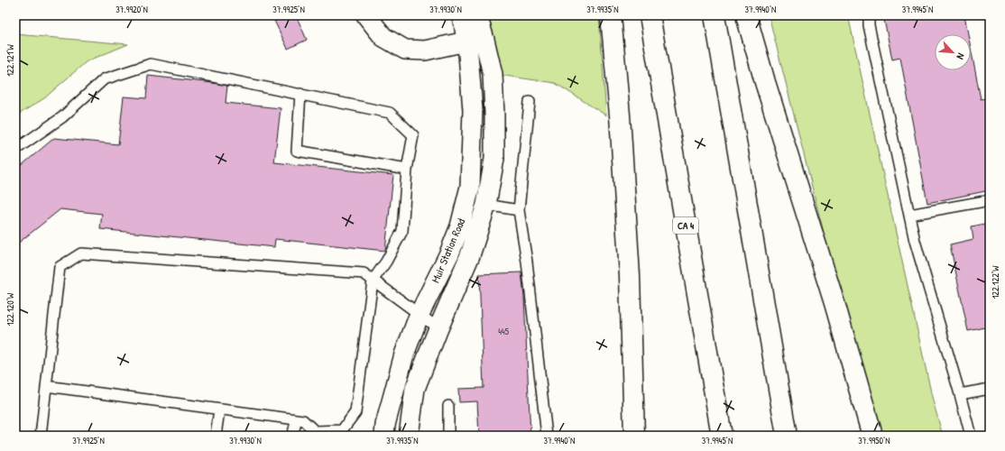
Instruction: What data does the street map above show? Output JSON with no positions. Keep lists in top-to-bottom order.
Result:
{
  "streets": {
    "highway": ["CA 4"],
    "street": ["Muir Station Road"]
  },
  "house_numbers": ["445"],
  "north": "bottom right",
  "coordinates": [
    "37.9920°N",
    "37.9925°N",
    "37.9930°N",
    "37.9935°N",
    "37.9940°N",
    "37.9945°N",
    "122.121°W",
    "122.122°W",
    "122.120°W",
    "37.9950°N"
  ]
}
